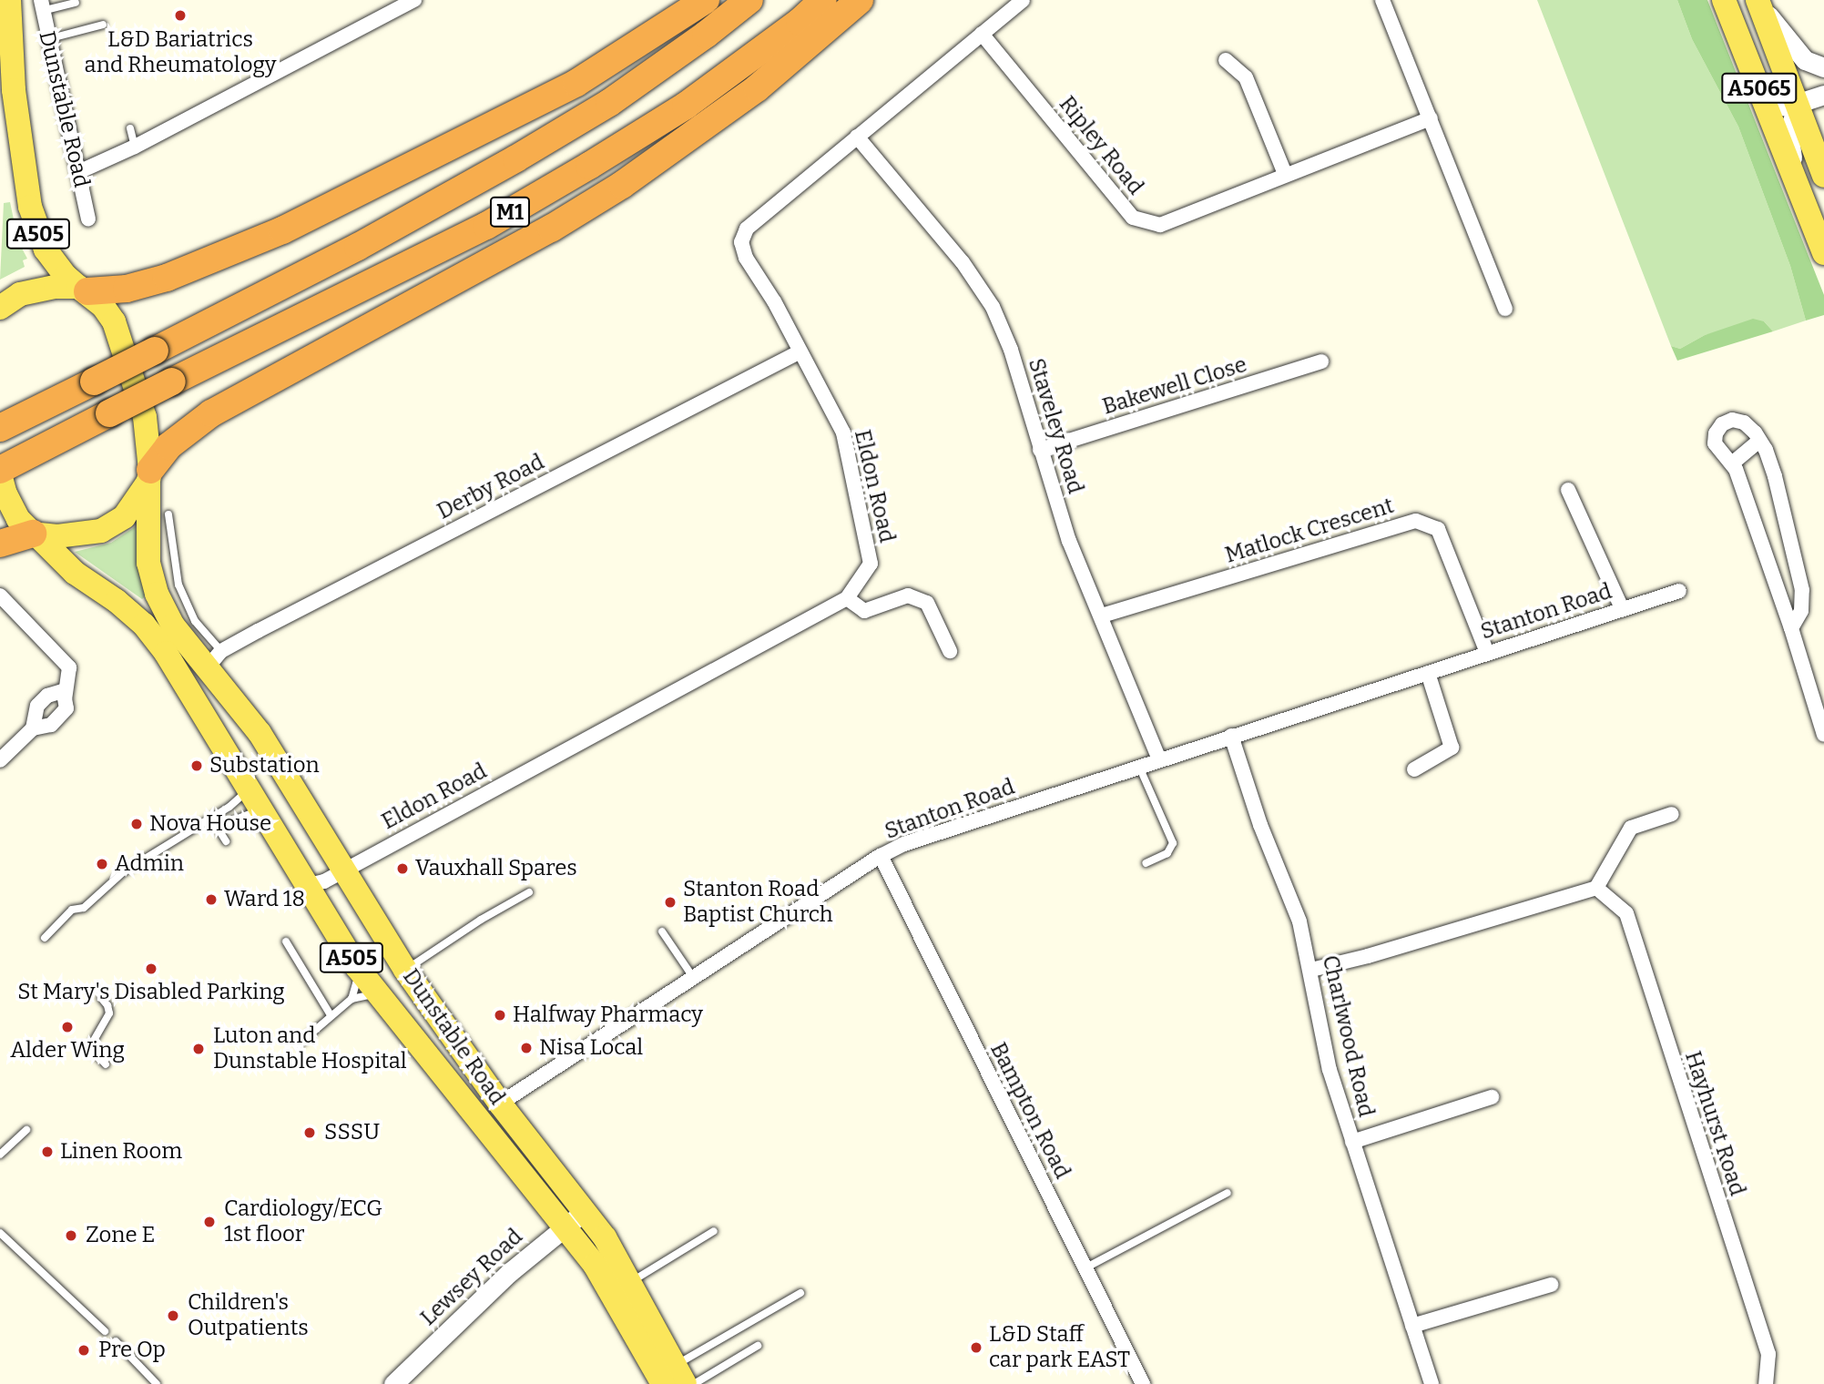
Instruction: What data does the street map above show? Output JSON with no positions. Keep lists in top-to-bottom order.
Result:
{
  "streets": {
    "highway": ["M1"],
    "main road": ["A5065", "Dunstable Road", "A505"],
    "street": [
      "Ripley Road",
      "Bakewell Close",
      "Staveley Road",
      "Eldon Road",
      "Derby Road",
      "Matlock Crescent",
      "Stanton Road",
      "Charlwood Road",
      "Bampton Road",
      "Hayhurst Road",
      "Lewsey Road"
    ]
  },
  "crossings": [
    ["Dunstable Road", "M1"],
    ["Dunstable Road", "Eldon Road"],
    ["Dunstable Road", "Derby Road"],
    ["Dunstable Road", "Stanton Road"],
    ["Dunstable Road", "Lewsey Road"],
    ["Ripley Road", "Eldon Road"],
    ["Bakewell Close", "Staveley Road"],
    ["Staveley Road", "Eldon Road"],
    ["Staveley Road", "Matlock Crescent"],
    ["Staveley Road", "Stanton Road"],
    ["Eldon Road", "Derby Road"],
    ["Matlock Crescent", "Stanton Road"],
    ["Stanton Road", "Charlwood Road"],
    ["Stanton Road", "Bampton Road"]
  ],
  "places": [
    "L&D Bariatrics and Rheumatology",
    "Substation",
    "Nova House",
    "Admin",
    "Vauxhall Spares",
    "Ward 18",
    "Stanton Road Baptist Church",
    "St Mary's Disabled Parking",
    "Halfway Pharmacy",
    "Alder Wing",
    "Nisa Local",
    "Luton and Dunstable Hospital",
    "SSSU",
    "Linen Room",
    "Cardiology/ECG 1st floor",
    "Zone E",
    "Children's Outpatients",
    "L&D Staff car park EAST",
    "Pre Op"
  ]
}
